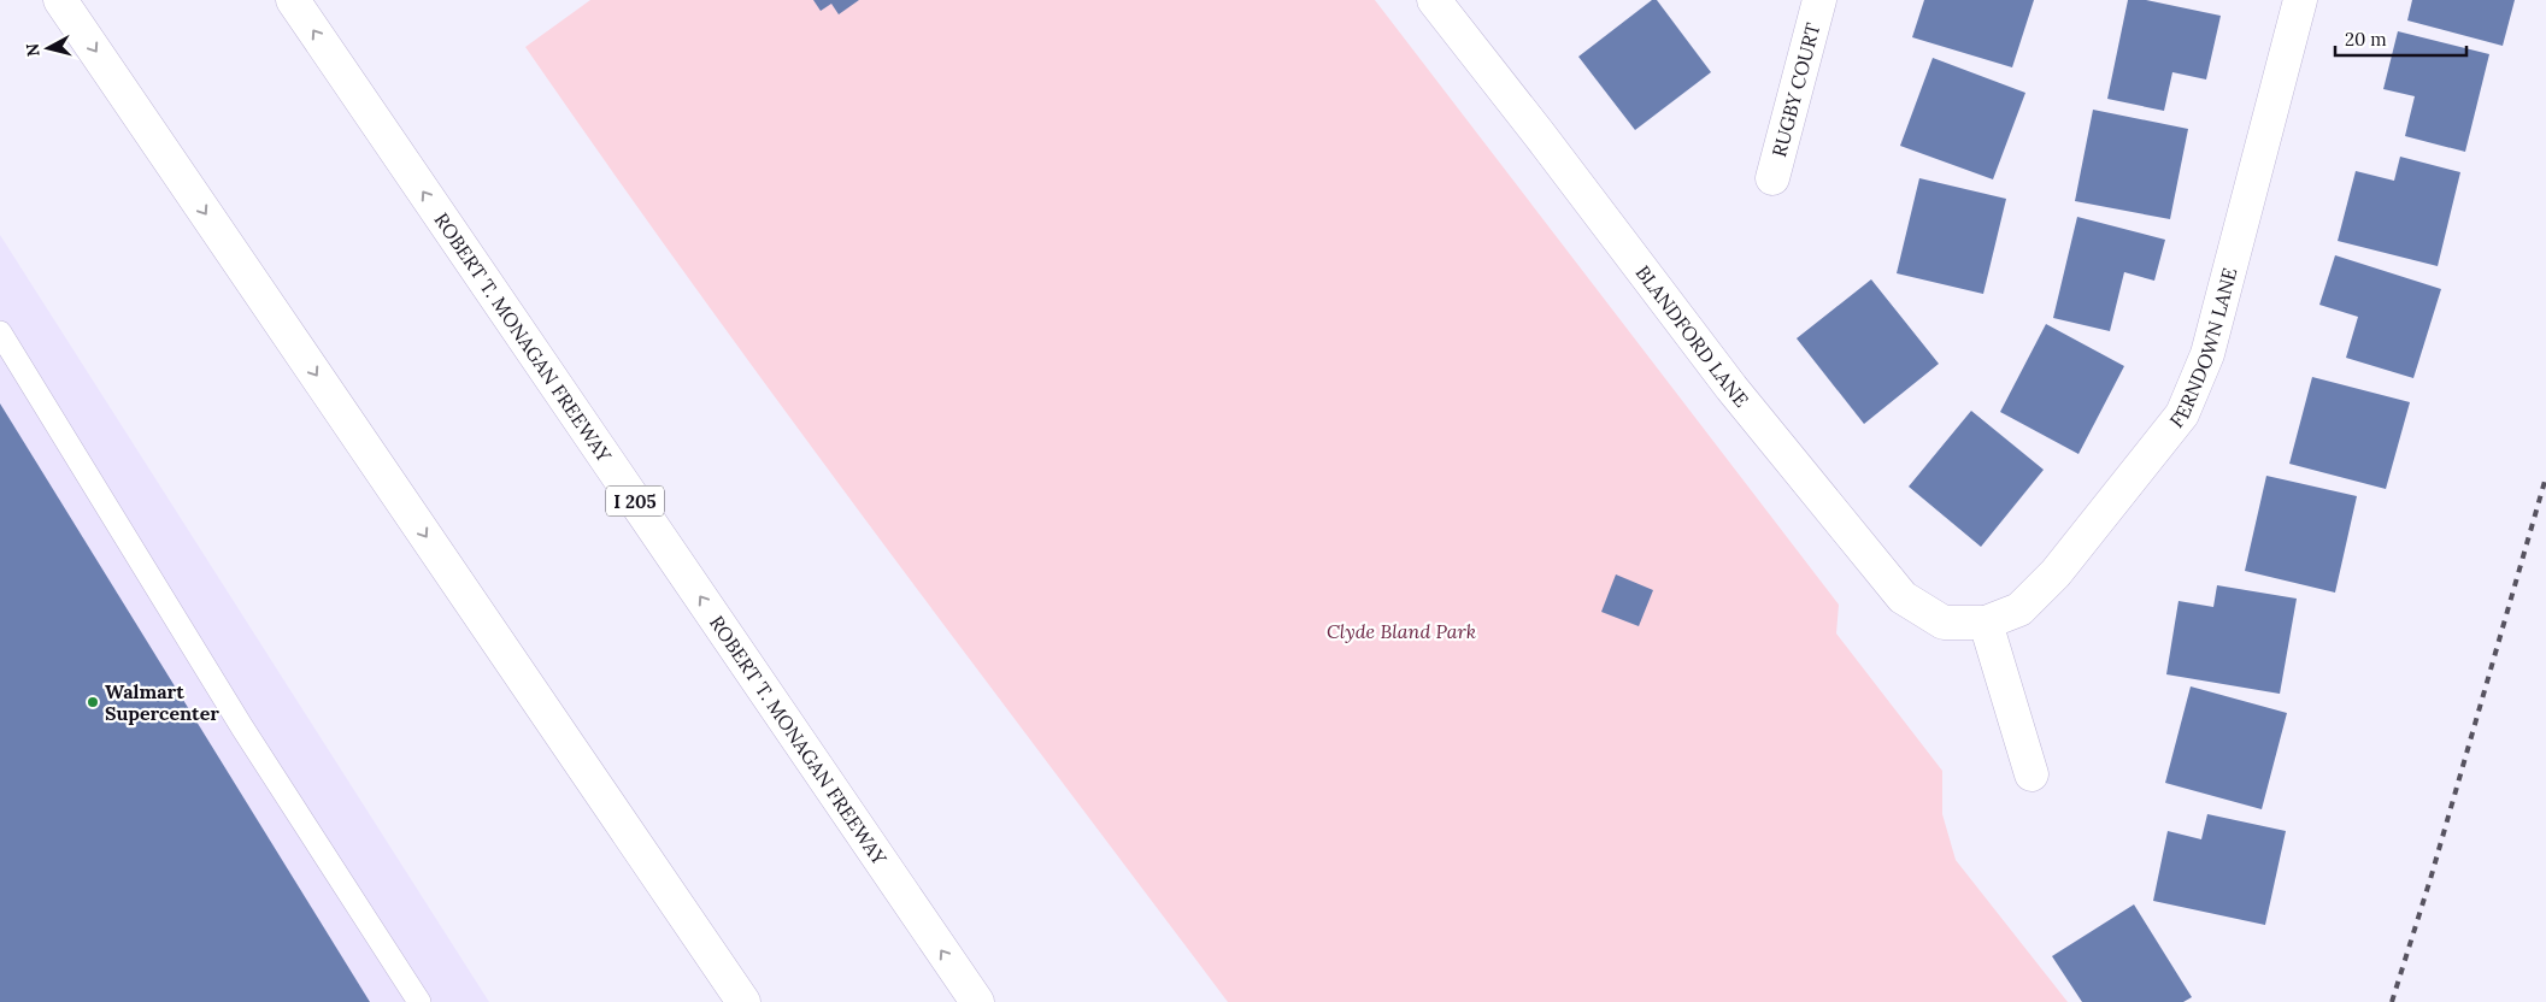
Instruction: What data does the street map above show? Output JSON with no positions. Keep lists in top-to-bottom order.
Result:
{
  "streets": {
    "main road": [
      "RUGBY COURT",
      "BLANDFORD LANE",
      "ROBERT T. MONAGAN FREEWAY",
      "FERNDOWN LANE",
      "I 205"
    ]
  },
  "crossings": [
    ["BLANDFORD LANE", "FERNDOWN LANE"]
  ],
  "parks": ["Clyde Bland Park"],
  "places": ["Walmart Supercenter"],
  "scale_bar": "20 m",
  "north": "left"
}
